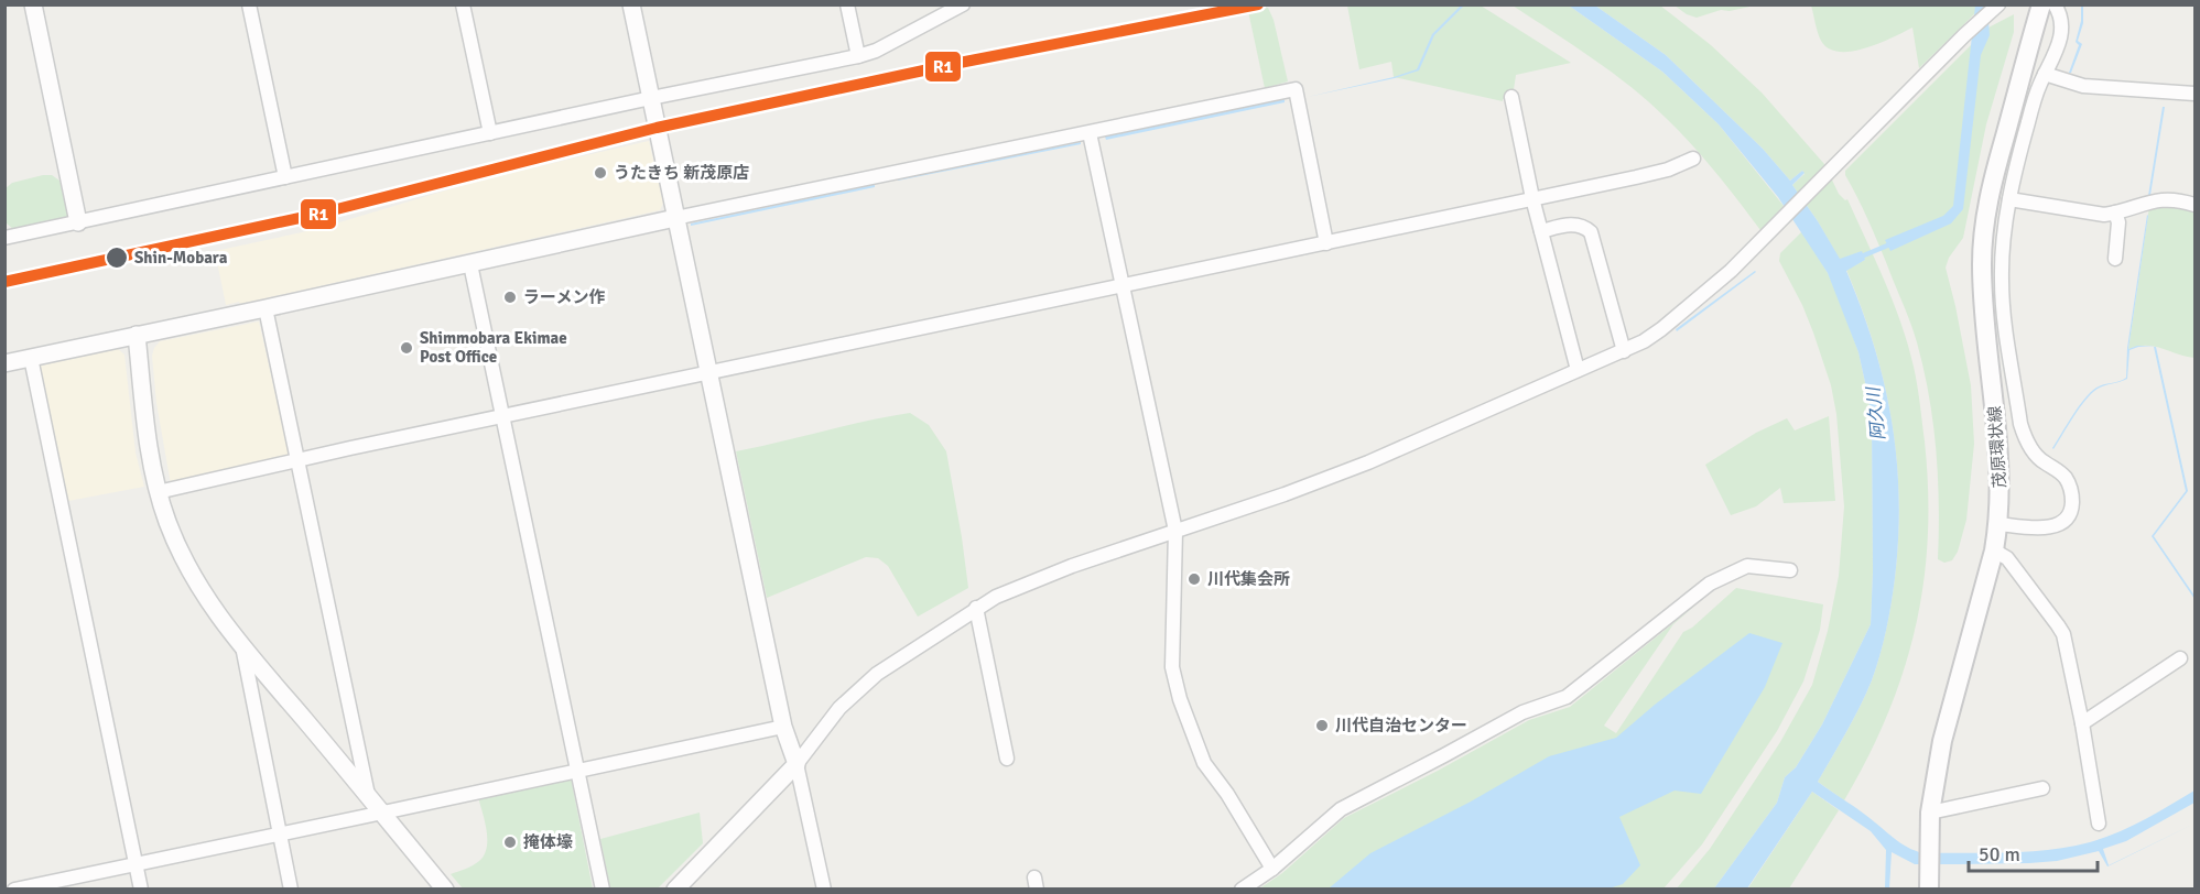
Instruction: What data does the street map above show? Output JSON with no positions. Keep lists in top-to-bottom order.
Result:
{
  "streets": {
    "main road": ["茂原環状線"]
  },
  "water": ["阿久川"],
  "places": [
    "うたきち 新茂原店",
    "Shin-Mobara",
    "ラーメン作",
    "Shimmobara Ekimae Post Office",
    "川代集会所",
    "川代自治センター",
    "掩体壕"
  ],
  "lines": ["transit line R1"],
  "scale_bar": "50 m"
}
